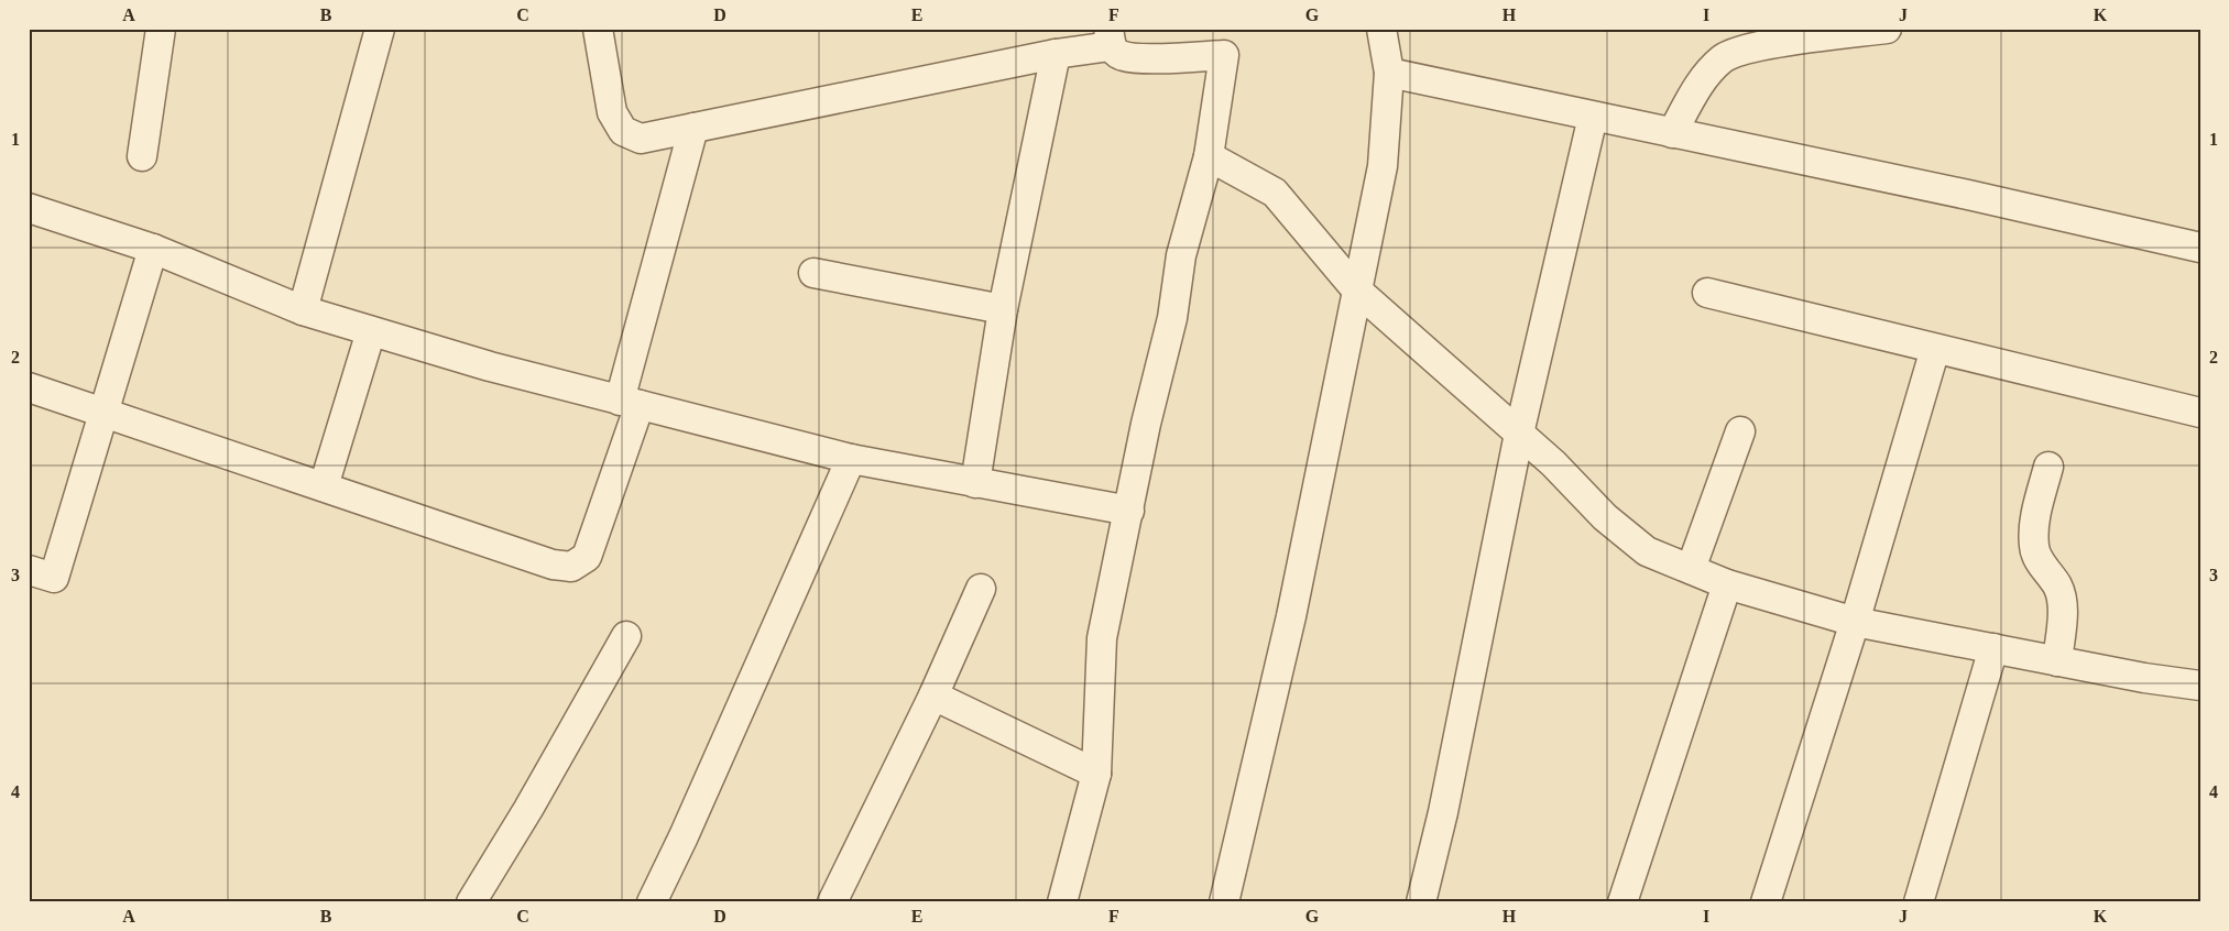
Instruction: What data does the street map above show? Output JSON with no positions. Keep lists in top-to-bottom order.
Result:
{
  "grid": {
    "columns": [
      "A",
      "B",
      "C",
      "D",
      "E",
      "F",
      "G",
      "H",
      "I",
      "J",
      "K"
    ],
    "rows": [
      "1",
      "2",
      "3",
      "4"
    ]
  }
}
